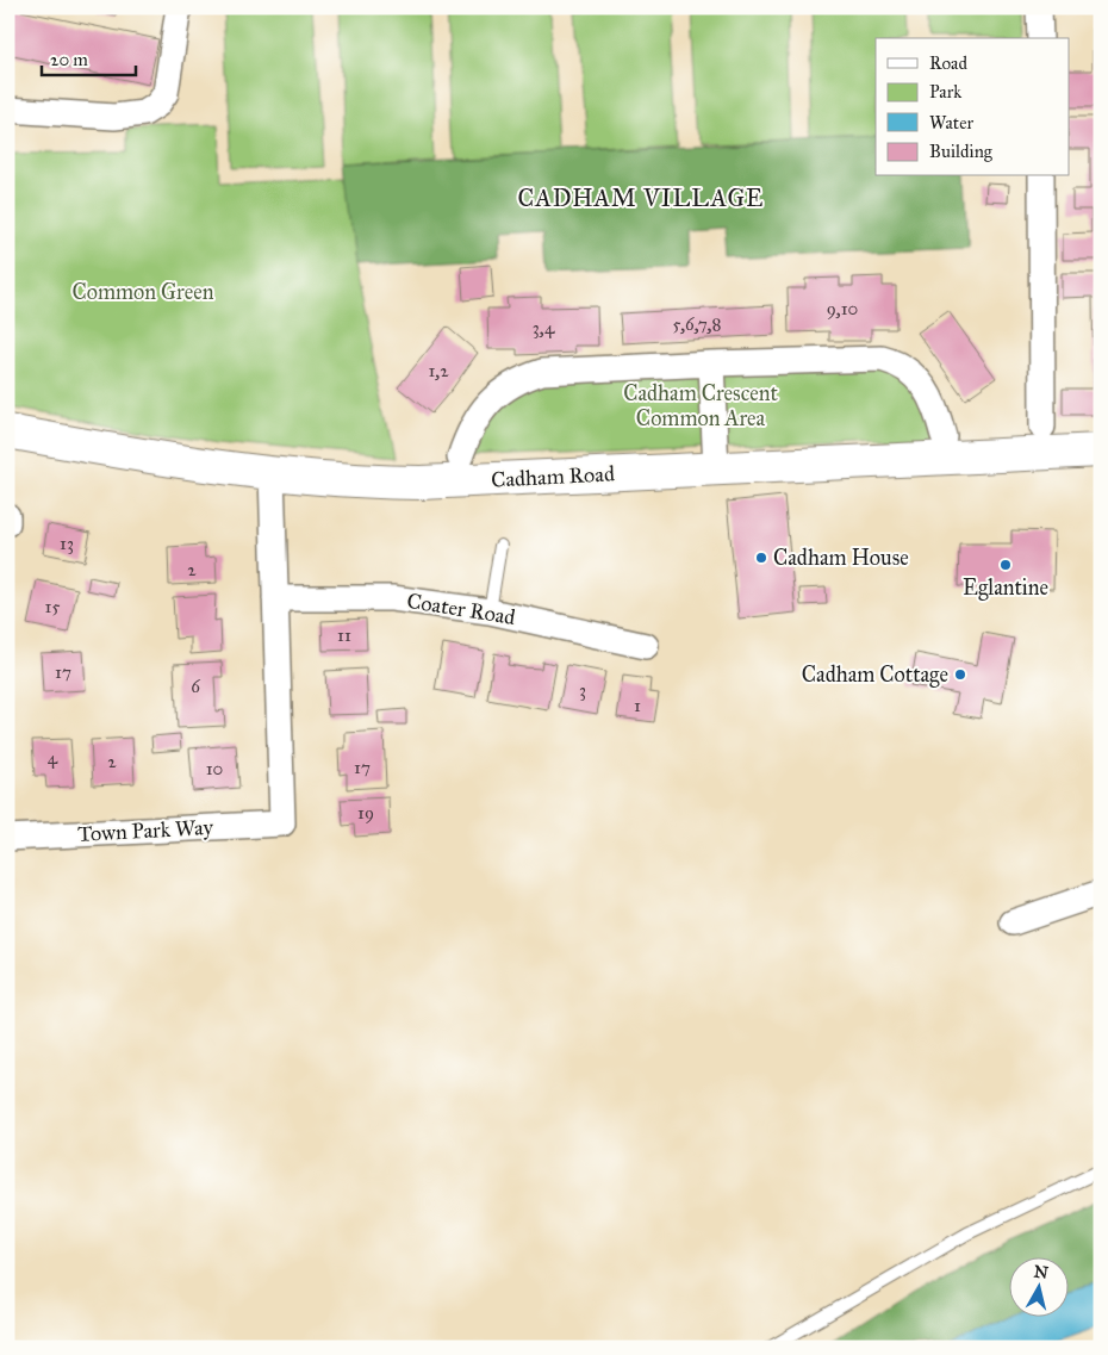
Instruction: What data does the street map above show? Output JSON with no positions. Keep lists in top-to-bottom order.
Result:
{
  "streets": {
    "street": ["Cadham Road", "Coater Road", "Town Park Way"]
  },
  "crossings": [
    ["Coater Road", "Town Park Way"]
  ],
  "districts": ["CADHAM VILLAGE"],
  "parks": ["Common Green", "Cadham Crescent Common Area"],
  "places": ["Cadham House", "Eglantine", "Cadham Cottage"],
  "house_numbers": [
    "9,10",
    "5,6,7,8",
    "3,4",
    "1,2",
    "13",
    "2",
    "15",
    "11",
    "17",
    "6",
    "3",
    "1",
    "4",
    "2",
    "17",
    "10",
    "19"
  ],
  "legend": [
    "Road",
    "Park",
    "Water",
    "Building"
  ],
  "scale_bar": "20 m",
  "north": "top"
}
